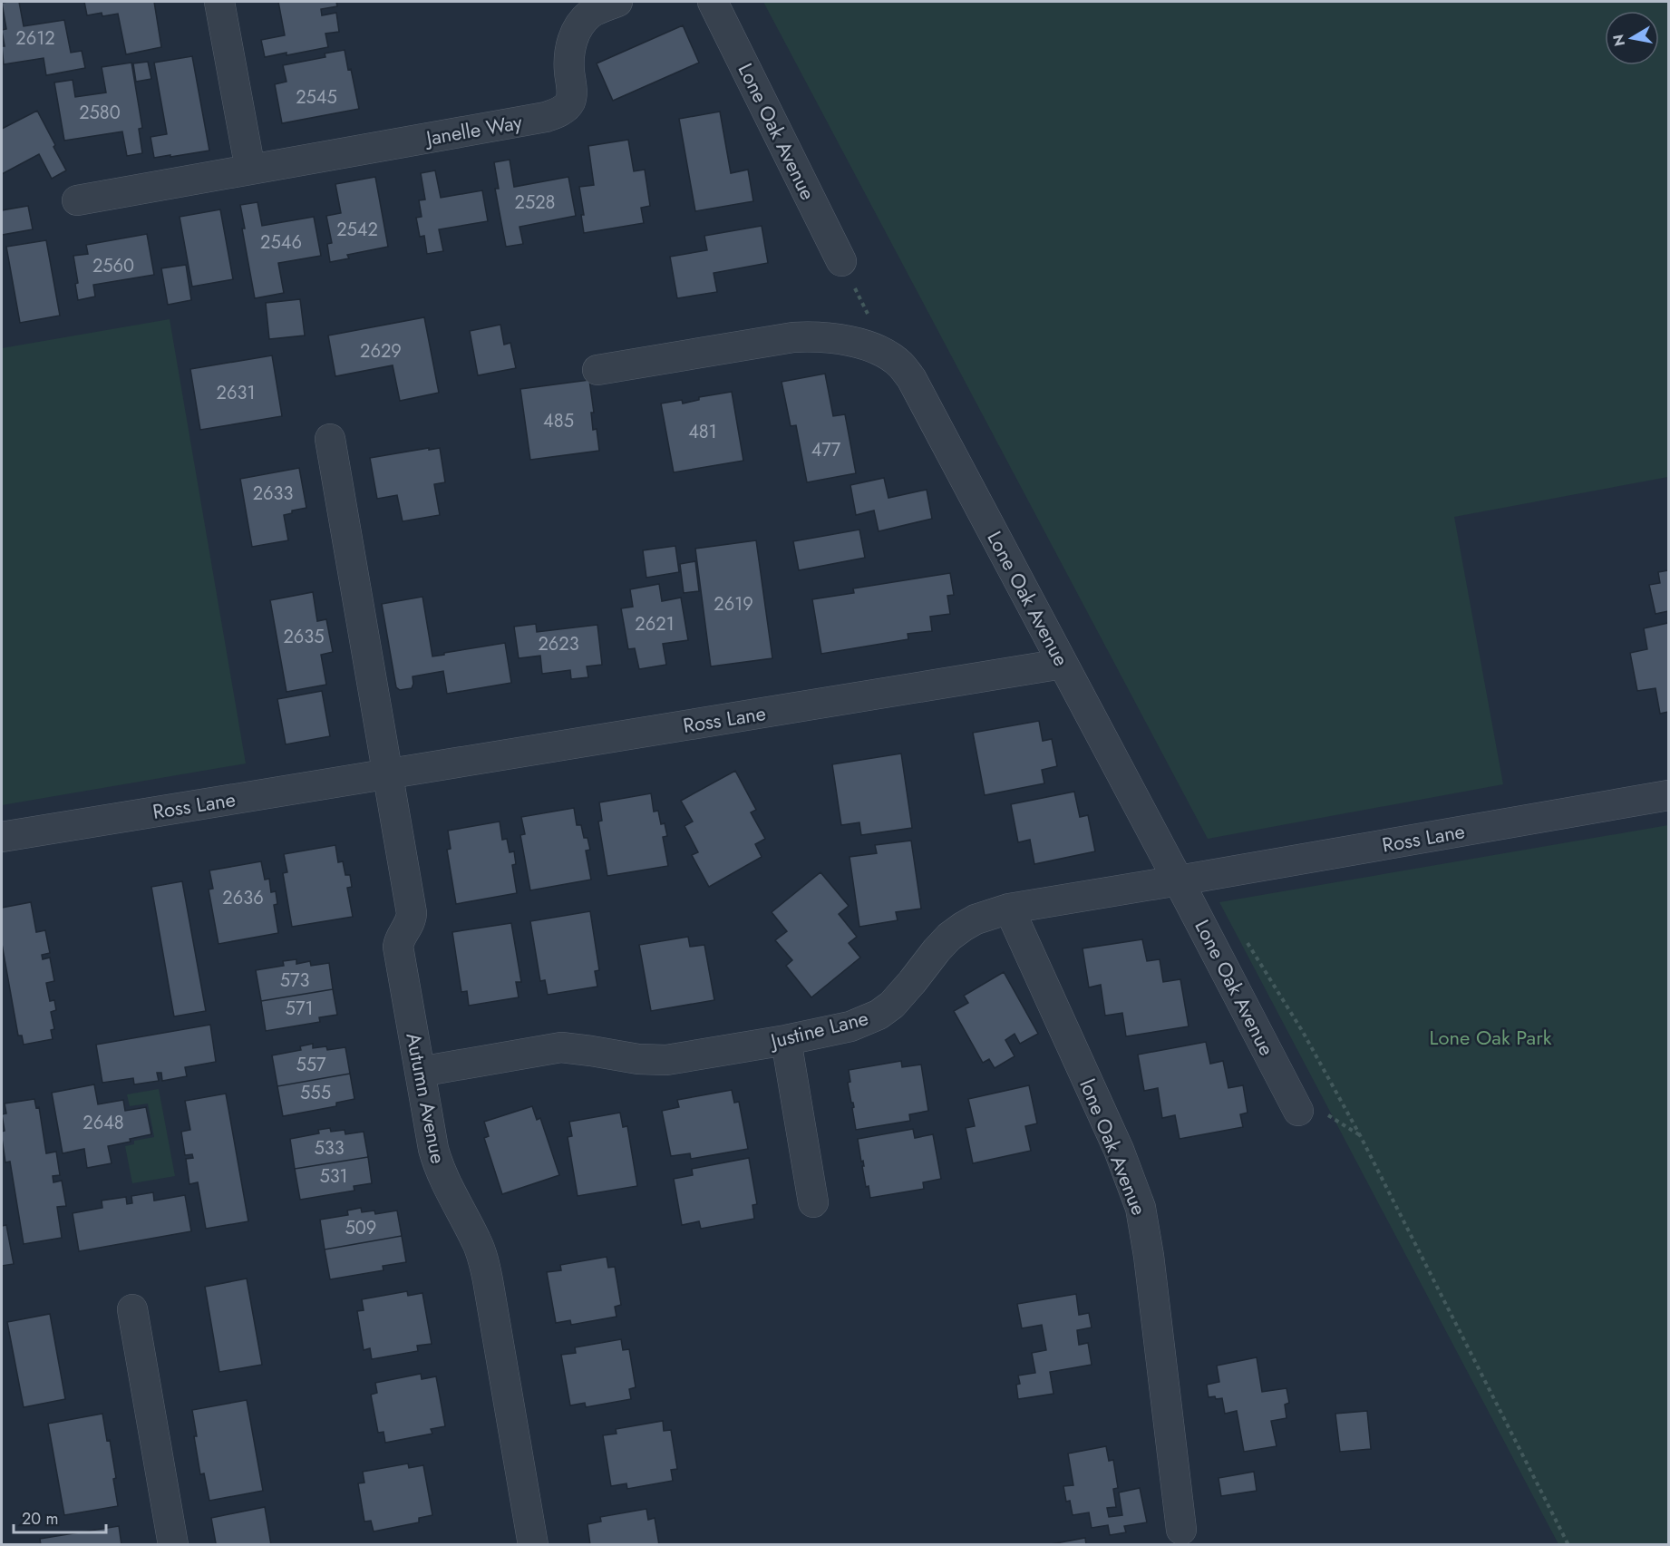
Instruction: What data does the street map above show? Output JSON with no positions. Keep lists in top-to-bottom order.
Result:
{
  "streets": {
    "street": [
      "Janelle Way",
      "Lone Oak Avenue",
      "Ross Lane",
      "Justine Lane",
      "Autumn Avenue",
      "lone Oak Avenue"
    ]
  },
  "crossings": [
    ["Lone Oak Avenue", "Ross Lane"],
    ["Lone Oak Avenue", "Justine Lane"],
    ["Ross Lane", "Justine Lane"],
    ["Ross Lane", "Autumn Avenue"],
    ["Justine Lane", "Autumn Avenue"],
    ["Justine Lane", "lone Oak Avenue"]
  ],
  "parks": ["Lone Oak Park"],
  "house_numbers": [
    "2612",
    "2545",
    "2580",
    "2528",
    "2542",
    "2546",
    "2560",
    "2629",
    "2631",
    "485",
    "481",
    "477",
    "2633",
    "2619",
    "2621",
    "2635",
    "2623",
    "2636",
    "573",
    "571",
    "557",
    "555",
    "2648",
    "533",
    "531",
    "509"
  ],
  "scale_bar": "20 m",
  "north": "left"
}
